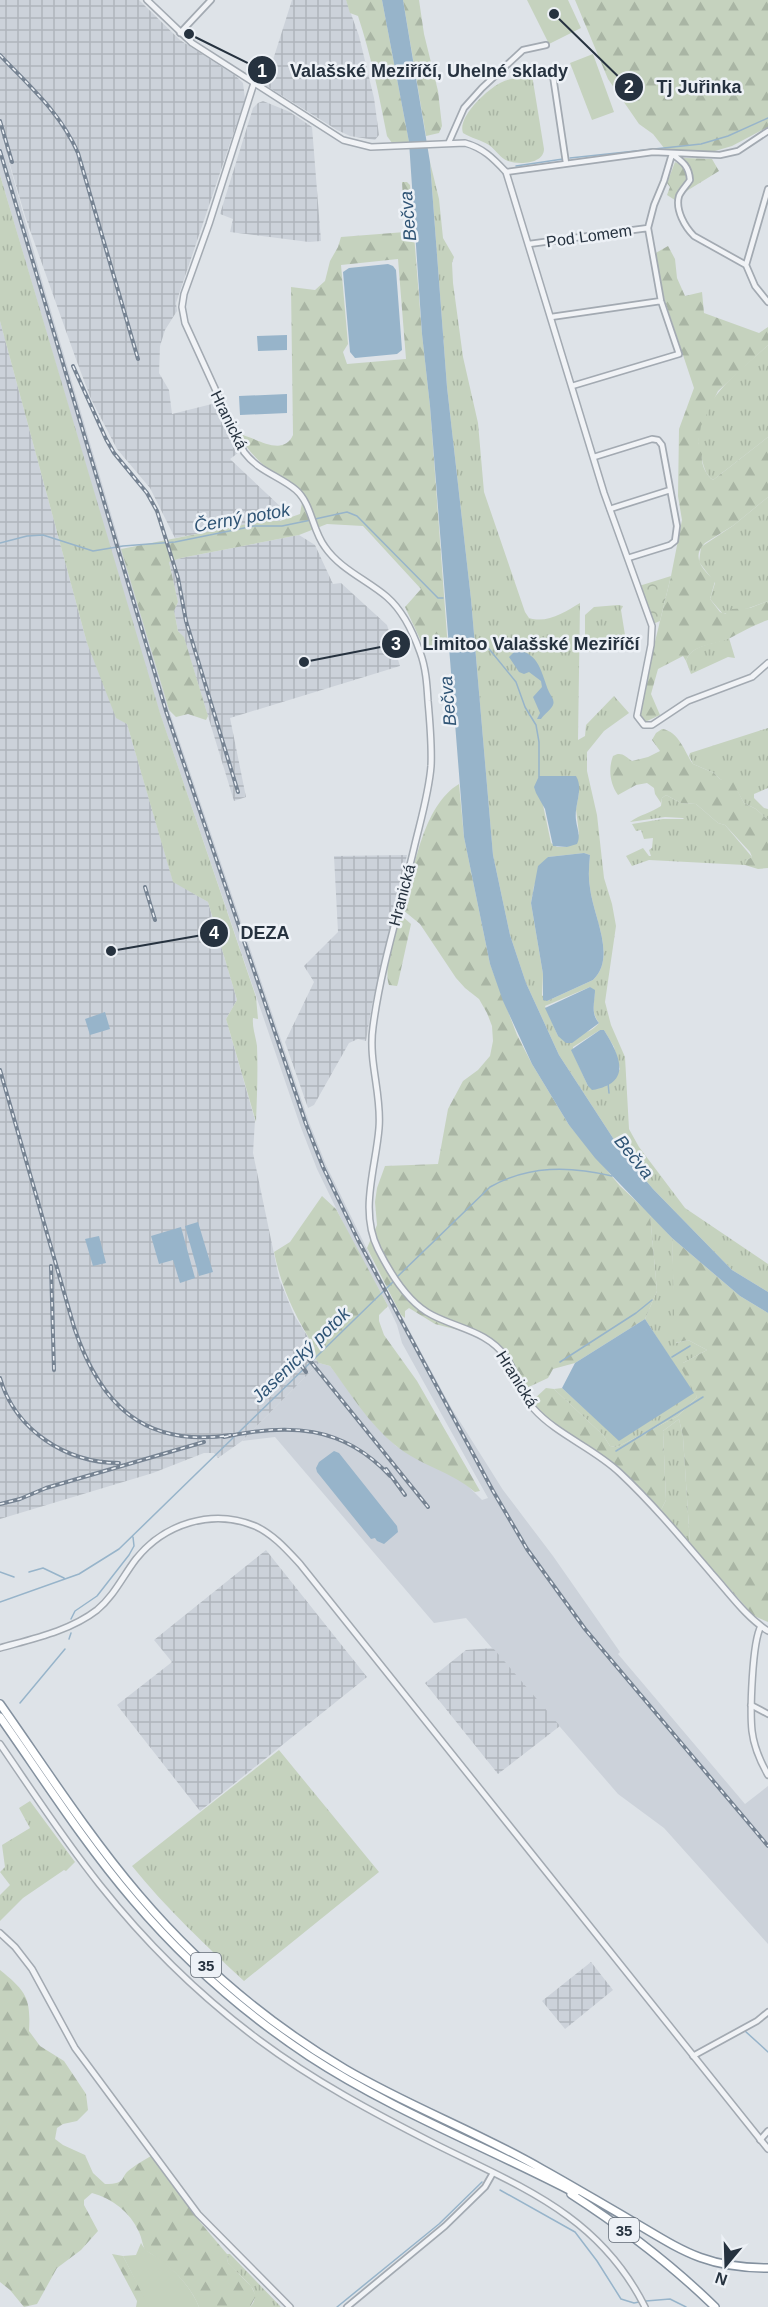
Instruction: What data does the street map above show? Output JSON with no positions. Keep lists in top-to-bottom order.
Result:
{
  "streets": {
    "highway": ["35"],
    "street": ["Pod Lomem", "Hranická"]
  },
  "water": ["Bečva", "Černý potok", "Jasenický potok"],
  "places": [
    "Tj Juřinka",
    "Valašské Meziříčí, Uhelné sklady",
    "Limitoo Valašské Meziříčí",
    "DEZA"
  ],
  "north": "bottom"
}
